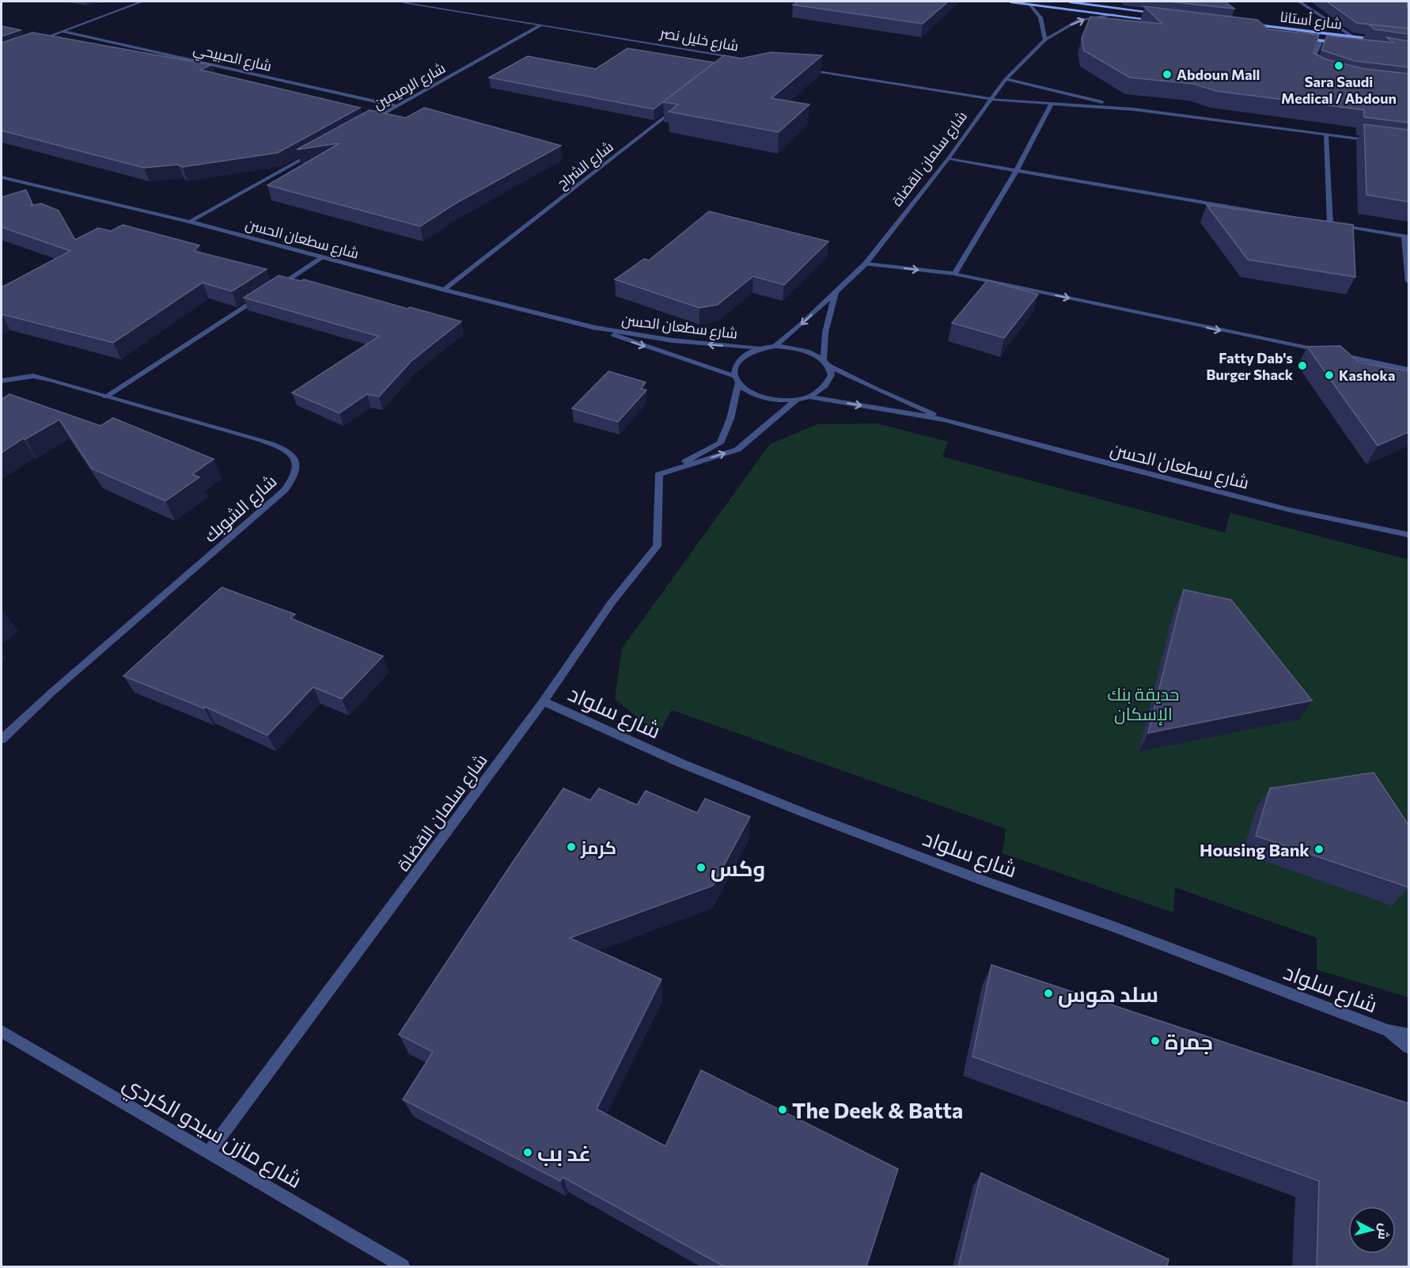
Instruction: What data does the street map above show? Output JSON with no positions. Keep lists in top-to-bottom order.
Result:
{
  "streets": {
    "street": [
      "شارع أستانا",
      "شارع خليل نصر",
      "شارع الصبيحي",
      "شارع الرميمين",
      "شارع سلمان القضاة",
      "شارع الشراح",
      "شارع سطعان الحسن",
      "شارع الشوبك",
      "شارع سلواد",
      "شارع مازن سيدو الكردي"
    ]
  },
  "crossings": [
    ["شارع خليل نصر", "شارع الرميمين"],
    ["شارع الصبيحي", "شارع الرميمين"],
    ["شارع سلمان القضاة", "شارع سطعان الحسن"],
    ["شارع سلمان القضاة", "شارع سلواد"],
    ["شارع سلمان القضاة", "شارع مازن سيدو الكردي"],
    ["شارع الشراح", "شارع سطعان الحسن"]
  ],
  "parks": ["حديقة بنك الإسكان"],
  "places": [
    "Sara Saudi Medical / Abdoun",
    "Abdoun Mall",
    "Fatty Dab's Burger Shack",
    "Kashoka",
    "كرمز",
    "Housing Bank",
    "وكس",
    "سلد هوس",
    "جمرة",
    "The Deek & Batta",
    "غد بب"
  ],
  "north": "right"
}
